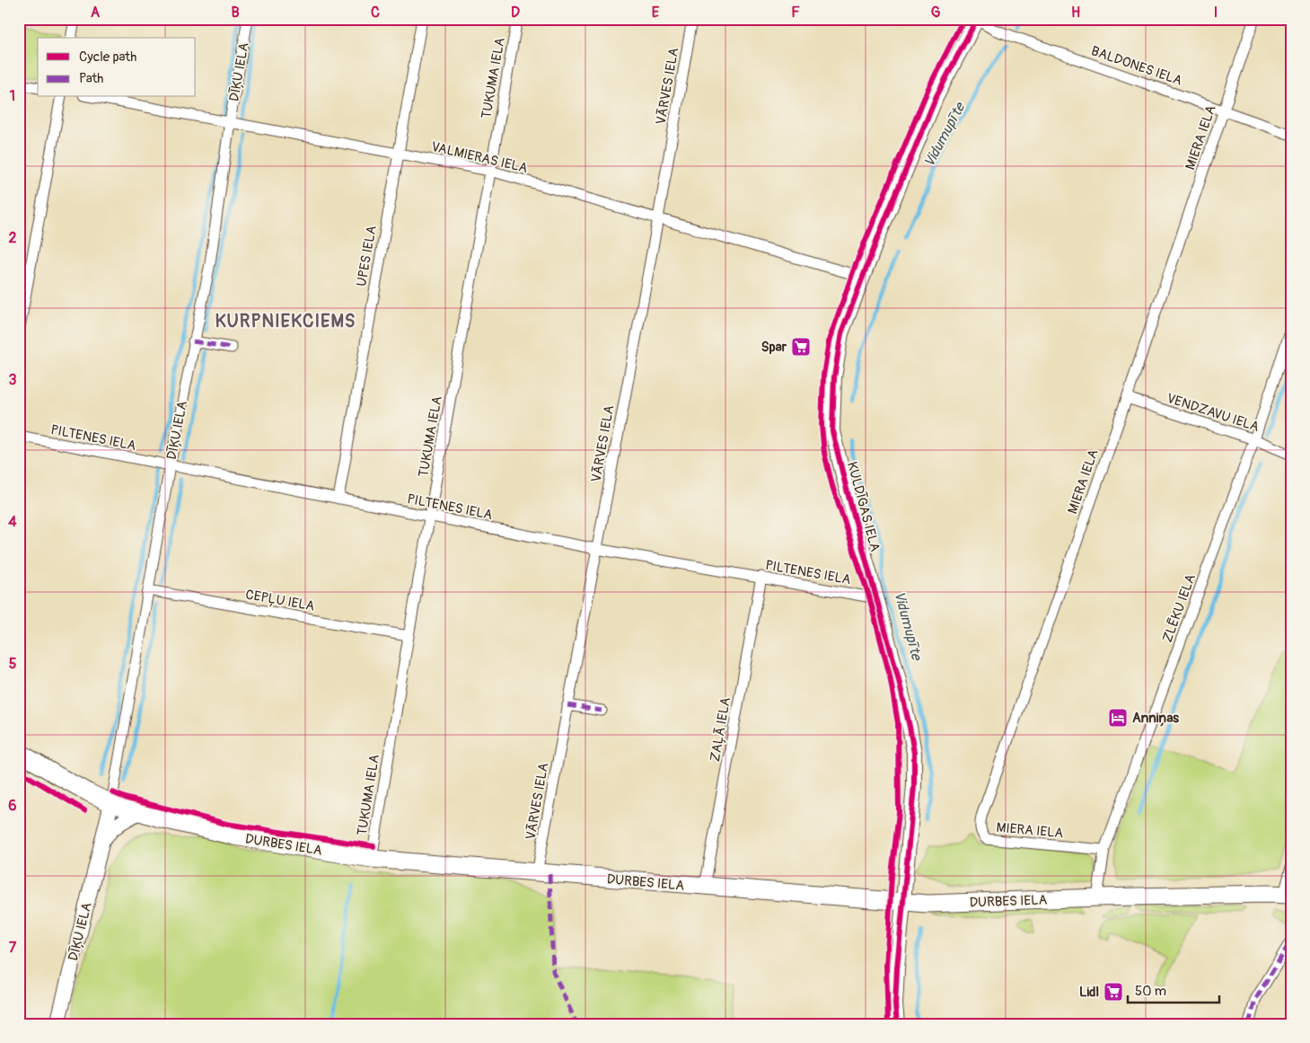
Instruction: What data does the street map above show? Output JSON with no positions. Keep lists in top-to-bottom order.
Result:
{
  "streets": {
    "main road": ["DURBES IELA"],
    "street": [
      "BALDONES IELA",
      "DĪĶU IELA",
      "TUKUMA IELA",
      "VĀRVES IELA",
      "MIERA IELA",
      "VALMIERAS IELA",
      "UPES IELA",
      "VENDZAVU IELA",
      "PILTENES IELA",
      "KULDĪGAS IELA",
      "CEPĻU IELA",
      "ZLĒKU IELA",
      "ZAĻĀ IELA"
    ]
  },
  "crossings": [
    ["BALDONES IELA", "MIERA IELA"],
    ["BALDONES IELA", "KULDĪGAS IELA"],
    ["DĪĶU IELA", "VALMIERAS IELA"],
    ["DĪĶU IELA", "PILTENES IELA"],
    ["DĪĶU IELA", "CEPĻU IELA"],
    ["DĪĶU IELA", "DURBES IELA"],
    ["TUKUMA IELA", "VALMIERAS IELA"],
    ["TUKUMA IELA", "PILTENES IELA"],
    ["TUKUMA IELA", "CEPĻU IELA"],
    ["TUKUMA IELA", "DURBES IELA"],
    ["VĀRVES IELA", "VALMIERAS IELA"],
    ["VĀRVES IELA", "PILTENES IELA"],
    ["VĀRVES IELA", "DURBES IELA"],
    ["MIERA IELA", "VENDZAVU IELA"],
    ["MIERA IELA", "ZLĒKU IELA"],
    ["VALMIERAS IELA", "UPES IELA"],
    ["VALMIERAS IELA", "KULDĪGAS IELA"],
    ["UPES IELA", "PILTENES IELA"],
    ["VENDZAVU IELA", "ZLĒKU IELA"],
    ["PILTENES IELA", "KULDĪGAS IELA"],
    ["PILTENES IELA", "ZAĻĀ IELA"],
    ["KULDĪGAS IELA", "DURBES IELA"],
    ["ZLĒKU IELA", "DURBES IELA"],
    ["ZAĻĀ IELA", "DURBES IELA"]
  ],
  "districts": ["KURPNIEKCIEMS"],
  "water": ["Vidumupīte"],
  "places": {
    "supermarket": ["Spar", "Lidl"],
    "hotel": ["Anniņas"]
  },
  "legend": ["Cycle path", "Path"],
  "scale_bar": "50 m",
  "grid": {
    "columns": [
      "A",
      "B",
      "C",
      "D",
      "E",
      "F",
      "G",
      "H",
      "I"
    ],
    "rows": [
      "1",
      "2",
      "3",
      "4",
      "5",
      "6",
      "7"
    ]
  }
}
